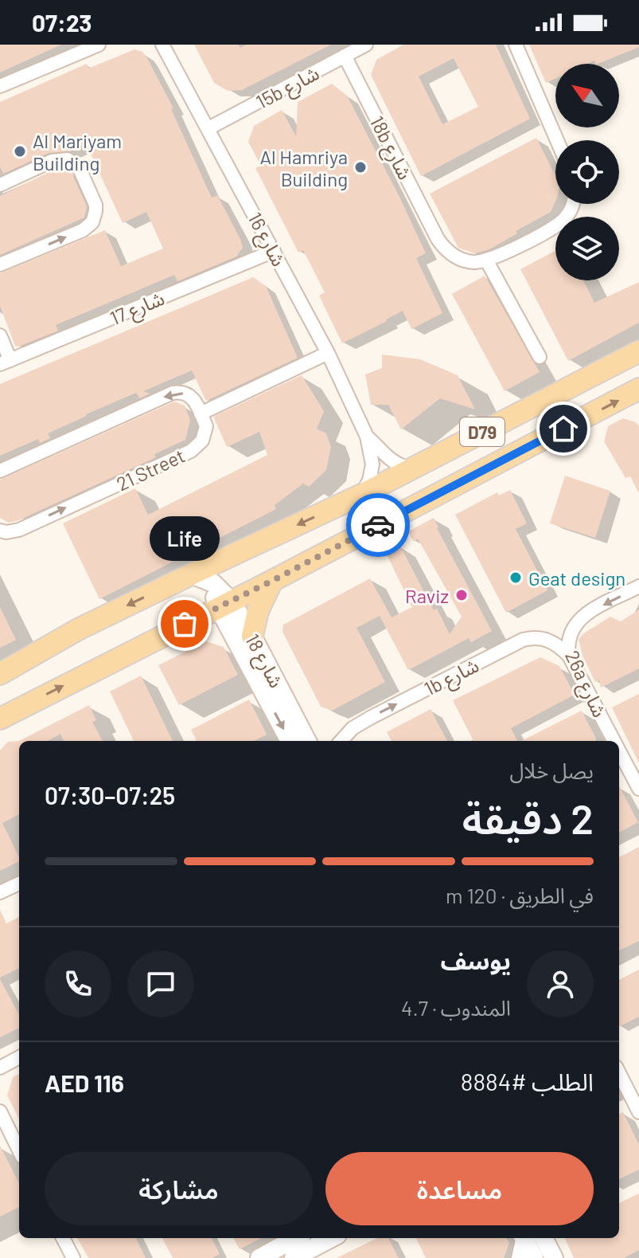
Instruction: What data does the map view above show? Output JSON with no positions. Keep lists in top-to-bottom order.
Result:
{
  "streets": {
    "main road": ["D79"],
    "street": [
      "15b شارع",
      "18b شارع",
      "شارع 16",
      "شارع 17",
      "21 Street",
      "شارع 18",
      "1b شارع",
      "26a شارع"
    ]
  },
  "crossings": [
    ["15b شارع", "18b شارع"],
    ["15b شارع", "شارع 16"],
    ["شارع 16", "شارع 17"],
    ["شارع 16", "D79"],
    ["D79", "شارع 18"],
    ["1b شارع", "26a شارع"]
  ],
  "one_way": ["21 Street", "1b شارع", "26a شارع"],
  "places": [
    "Al Mariyam Building",
    "Al Hamriya Building",
    "Geat design",
    "Raviz",
    "Life"
  ],
  "north": "top left",
  "page": {
    "status": "07:23",
    "bubble": "Life",
    "heading": ["2 دقيقة", "يصل خلال", "07:25–07:30"],
    "panel": [
      "يوسف",
      "المندوب · 4.7",
      "الطلب #8884",
      "AED 116"
    ],
    "bar": "في الطريق · 120 m",
    "buttons": ["مساعدة", "مشاركة"]
  }
}
